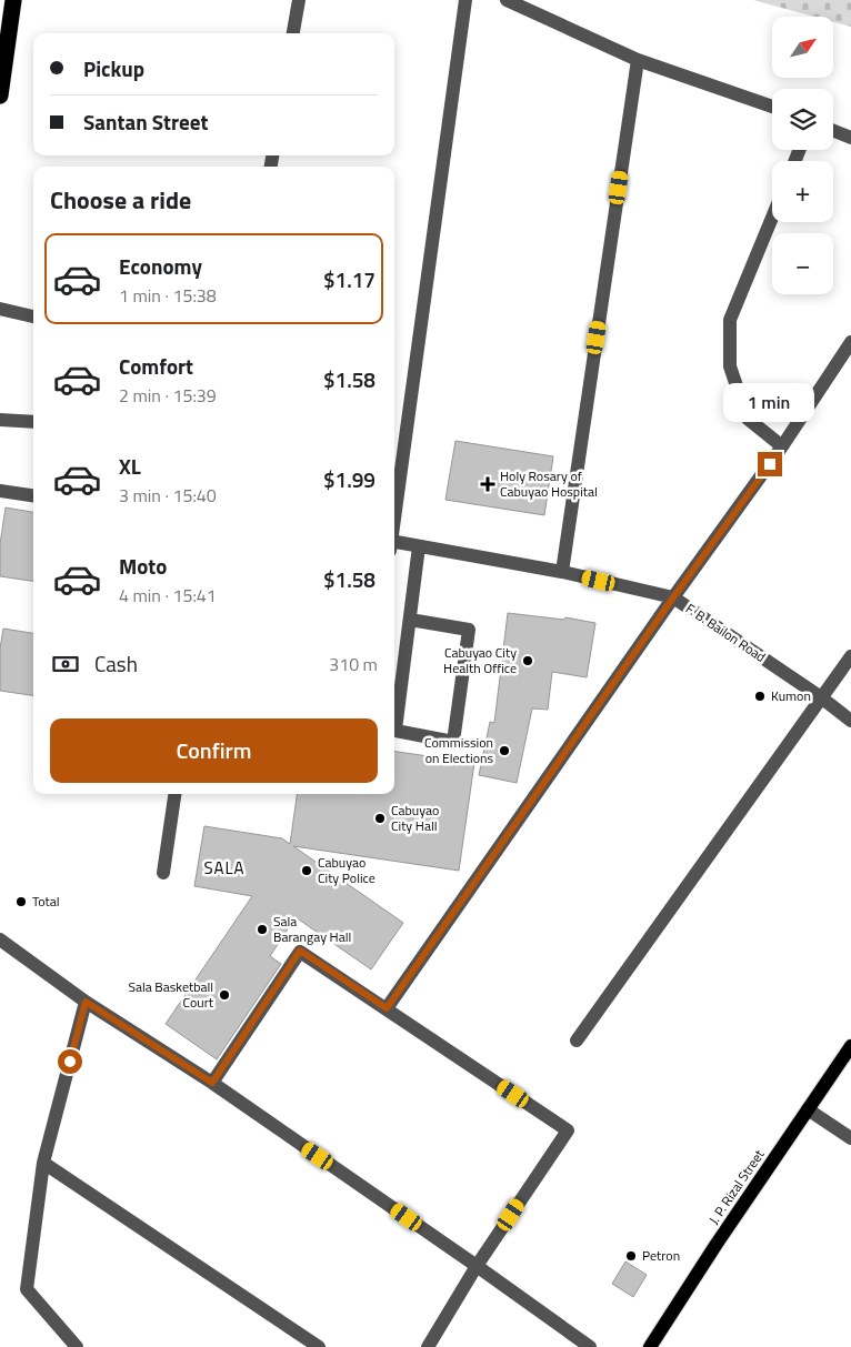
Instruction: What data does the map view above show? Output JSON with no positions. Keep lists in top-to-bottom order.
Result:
{
  "streets": {
    "main road": ["J. P. Rizal Street"],
    "street": ["F. B. Bailon Road"]
  },
  "districts": ["SALA"],
  "places": {
    "health": ["Holy Rosary of Cabuyao Hospital"],
    "other": [
      "Cabuyao City Health Office",
      "Kumon",
      "Commission on Elections",
      "Cabuyao City Hall",
      "Cabuyao City Police",
      "Total",
      "Sala Barangay Hall",
      "Sala Basketball Court",
      "Petron"
    ]
  },
  "north": "top right",
  "page": {
    "map_buttons": ["+", "−"],
    "banner": ["Pickup", "Santan Street"],
    "heading": "Choose a ride",
    "list": [
      {
        "name": "Economy",
        "note": "1 min · 15:38",
        "value": "$1.17"
      },
      {
        "name": "Comfort",
        "note": "2 min · 15:39",
        "value": "$1.58"
      },
      {
        "name": "XL",
        "note": "3 min · 15:40",
        "value": "$1.99"
      },
      {
        "name": "Moto",
        "note": "4 min · 15:41",
        "value": "$1.58"
      }
    ],
    "bubble": "1 min",
    "pay": ["Cash", "310 m"],
    "buttons": "Confirm"
  }
}
